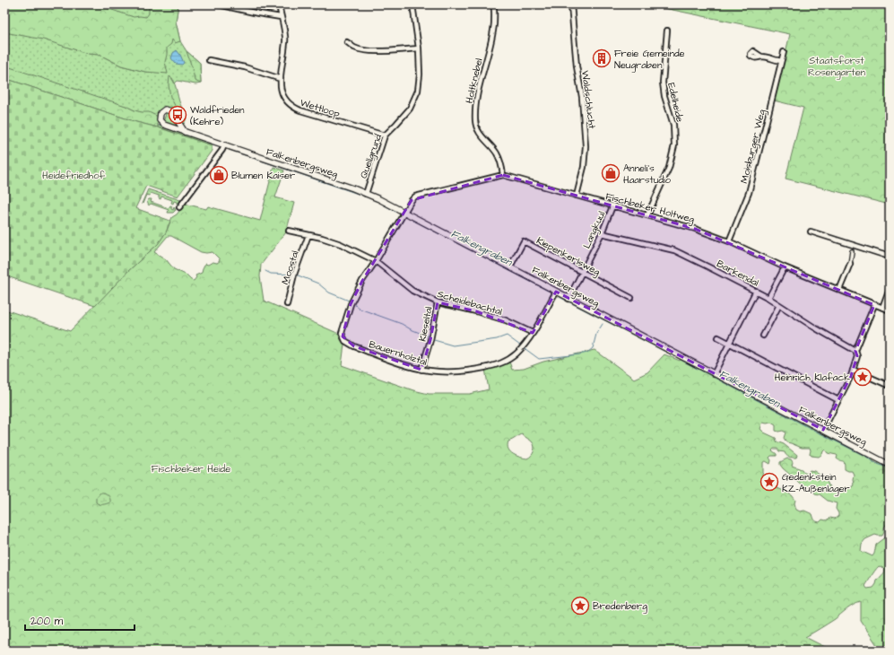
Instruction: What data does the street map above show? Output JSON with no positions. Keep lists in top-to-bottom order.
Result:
{
  "streets": {
    "street": [
      "Holtknebel",
      "Waldschlucht",
      "Edelheide",
      "Wettloop",
      "Moisburger Weg",
      "Quellgrund",
      "Falkenbergsweg",
      "Fischbeker Holtweg",
      "Langkuul",
      "Kiepenkerlsweg",
      "Moostal",
      "Barkendal",
      "Scheidebachtal",
      "Kieseltal",
      "Bauernholztal"
    ]
  },
  "crossings": [
    ["Holtknebel", "Fischbeker Holtweg"],
    ["Waldschlucht", "Fischbeker Holtweg"],
    ["Edelheide", "Fischbeker Holtweg"],
    ["Wettloop", "Quellgrund"],
    ["Moisburger Weg", "Fischbeker Holtweg"],
    ["Quellgrund", "Falkenbergsweg"],
    ["Falkenbergsweg", "Langkuul"],
    ["Falkenbergsweg", "Kiepenkerlsweg"],
    ["Falkenbergsweg", "Bauernholztal"],
    ["Fischbeker Holtweg", "Langkuul"],
    ["Langkuul", "Kiepenkerlsweg"],
    ["Langkuul", "Barkendal"],
    ["Moostal", "Scheidebachtal"],
    ["Scheidebachtal", "Kieseltal"],
    ["Scheidebachtal", "Bauernholztal"],
    ["Kieseltal", "Bauernholztal"]
  ],
  "water": ["Falkengraben"],
  "parks": ["Staatsforst Rosengarten", "Heidefriedhof", "Fischbeker Heide"],
  "places": {
    "building": ["Freie Gemeinde Neugraben"],
    "bus stop": ["Waldfrieden (Kehre)"],
    "shop": ["Anneli's Haarstudio", "Blumen Kaiser"],
    "place": ["Heinrich Klafack", "Gedenkstein KZ-Außenlager", "Bredenberg"]
  },
  "scale_bar": "200 m"
}
